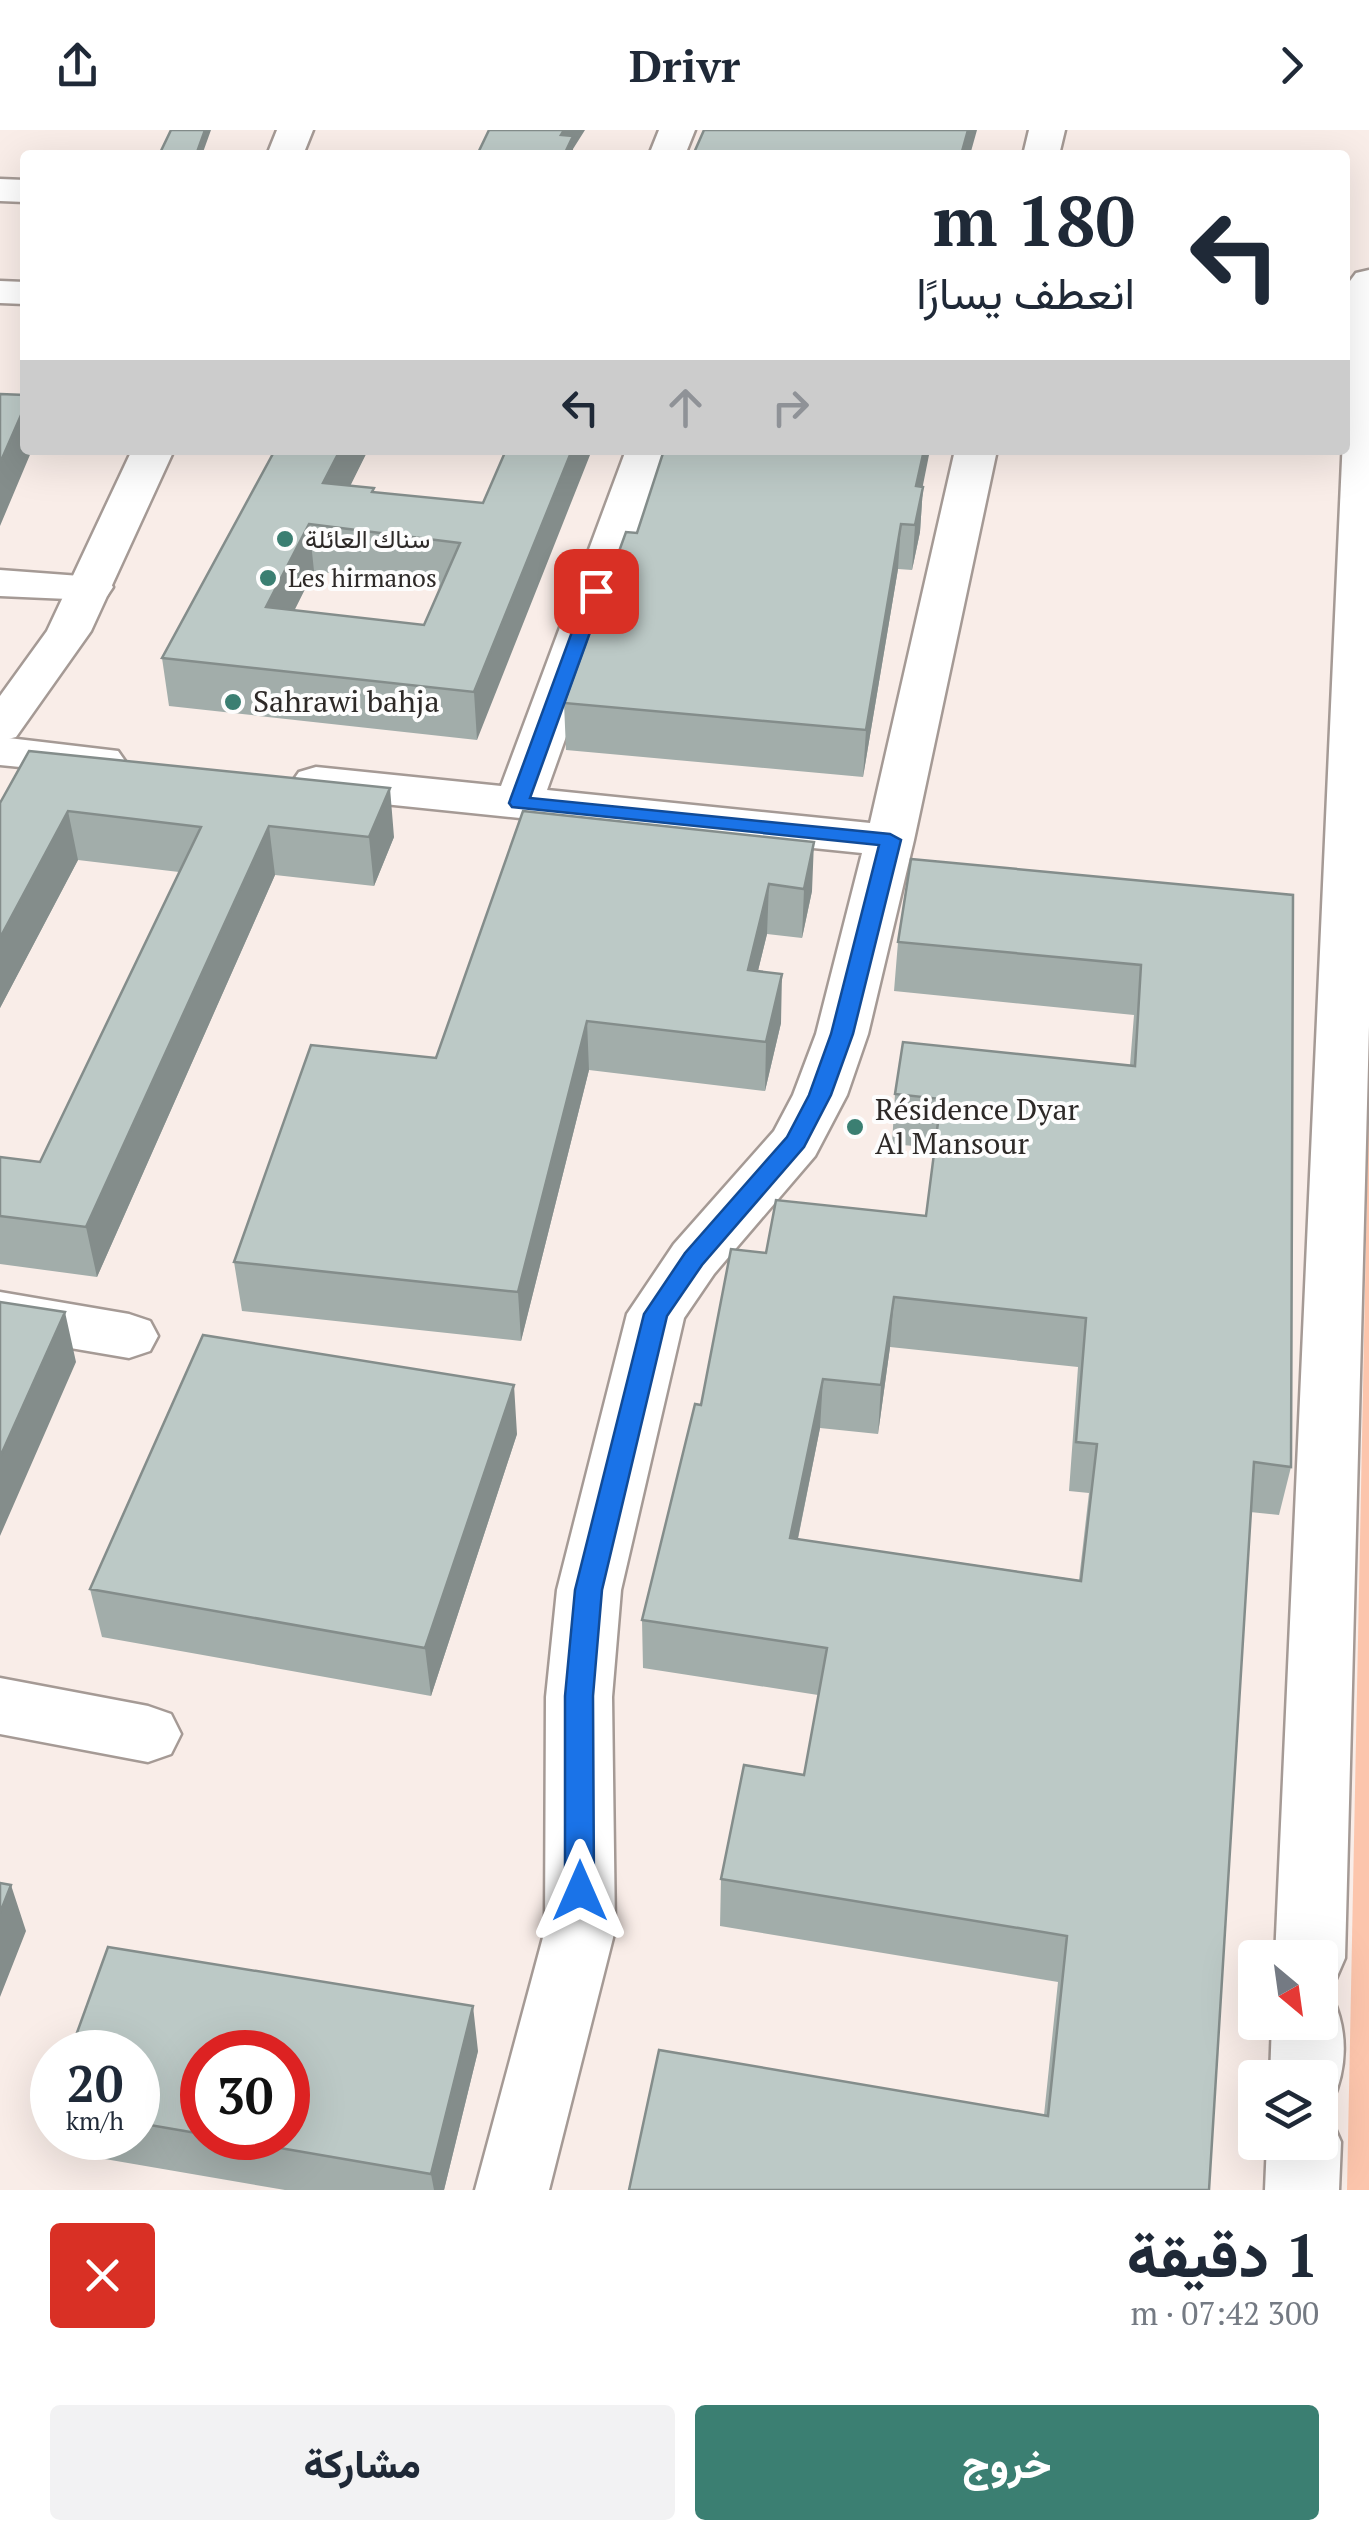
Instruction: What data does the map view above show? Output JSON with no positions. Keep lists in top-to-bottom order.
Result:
{
  "places": [
    "سناك العائلة",
    "Les hirmanos",
    "Sahrawi bahja",
    "Résidence Dyar Al Mansour"
  ],
  "north": "bottom right",
  "page": {
    "header": "Drivr",
    "turn": ["180 m", "انعطف يسارًا"],
    "speed": "20 km/h",
    "limit": "30",
    "heading": ["1 دقيقة", "300 m · 07:42"],
    "buttons": ["خروج", "مشاركة"]
  }
}
